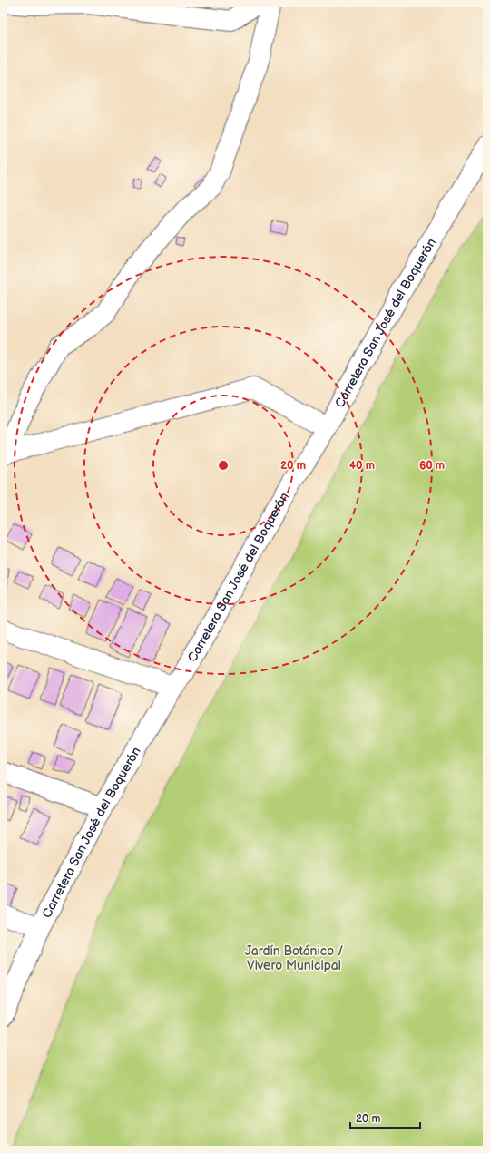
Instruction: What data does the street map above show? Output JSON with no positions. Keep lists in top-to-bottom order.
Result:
{
  "streets": {
    "street": ["Carretera San José del Boquerón"]
  },
  "parks": ["Jardín Botánico / Vivero Municipal"],
  "scale_bar": "20 m",
  "rings": ["20 m", "40 m", "60 m"]
}
